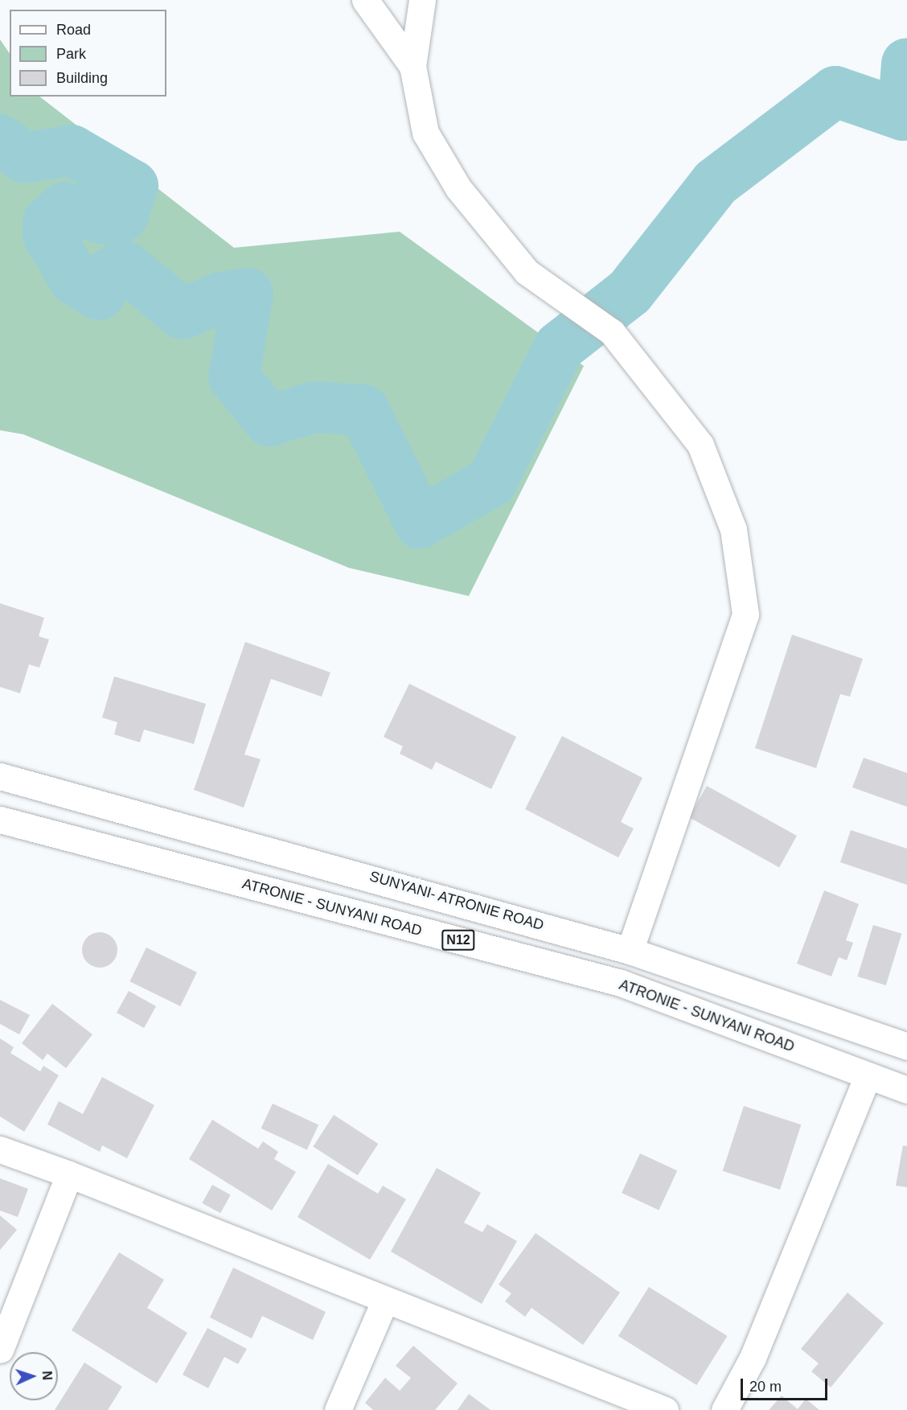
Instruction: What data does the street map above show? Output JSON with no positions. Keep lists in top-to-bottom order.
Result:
{
  "streets": {
    "main road": ["SUNYANI- ATRONIE ROAD", "ATRONIE - SUNYANI ROAD", "N12"]
  },
  "legend": ["Road", "Park", "Building"],
  "scale_bar": "20 m",
  "north": "right"
}
